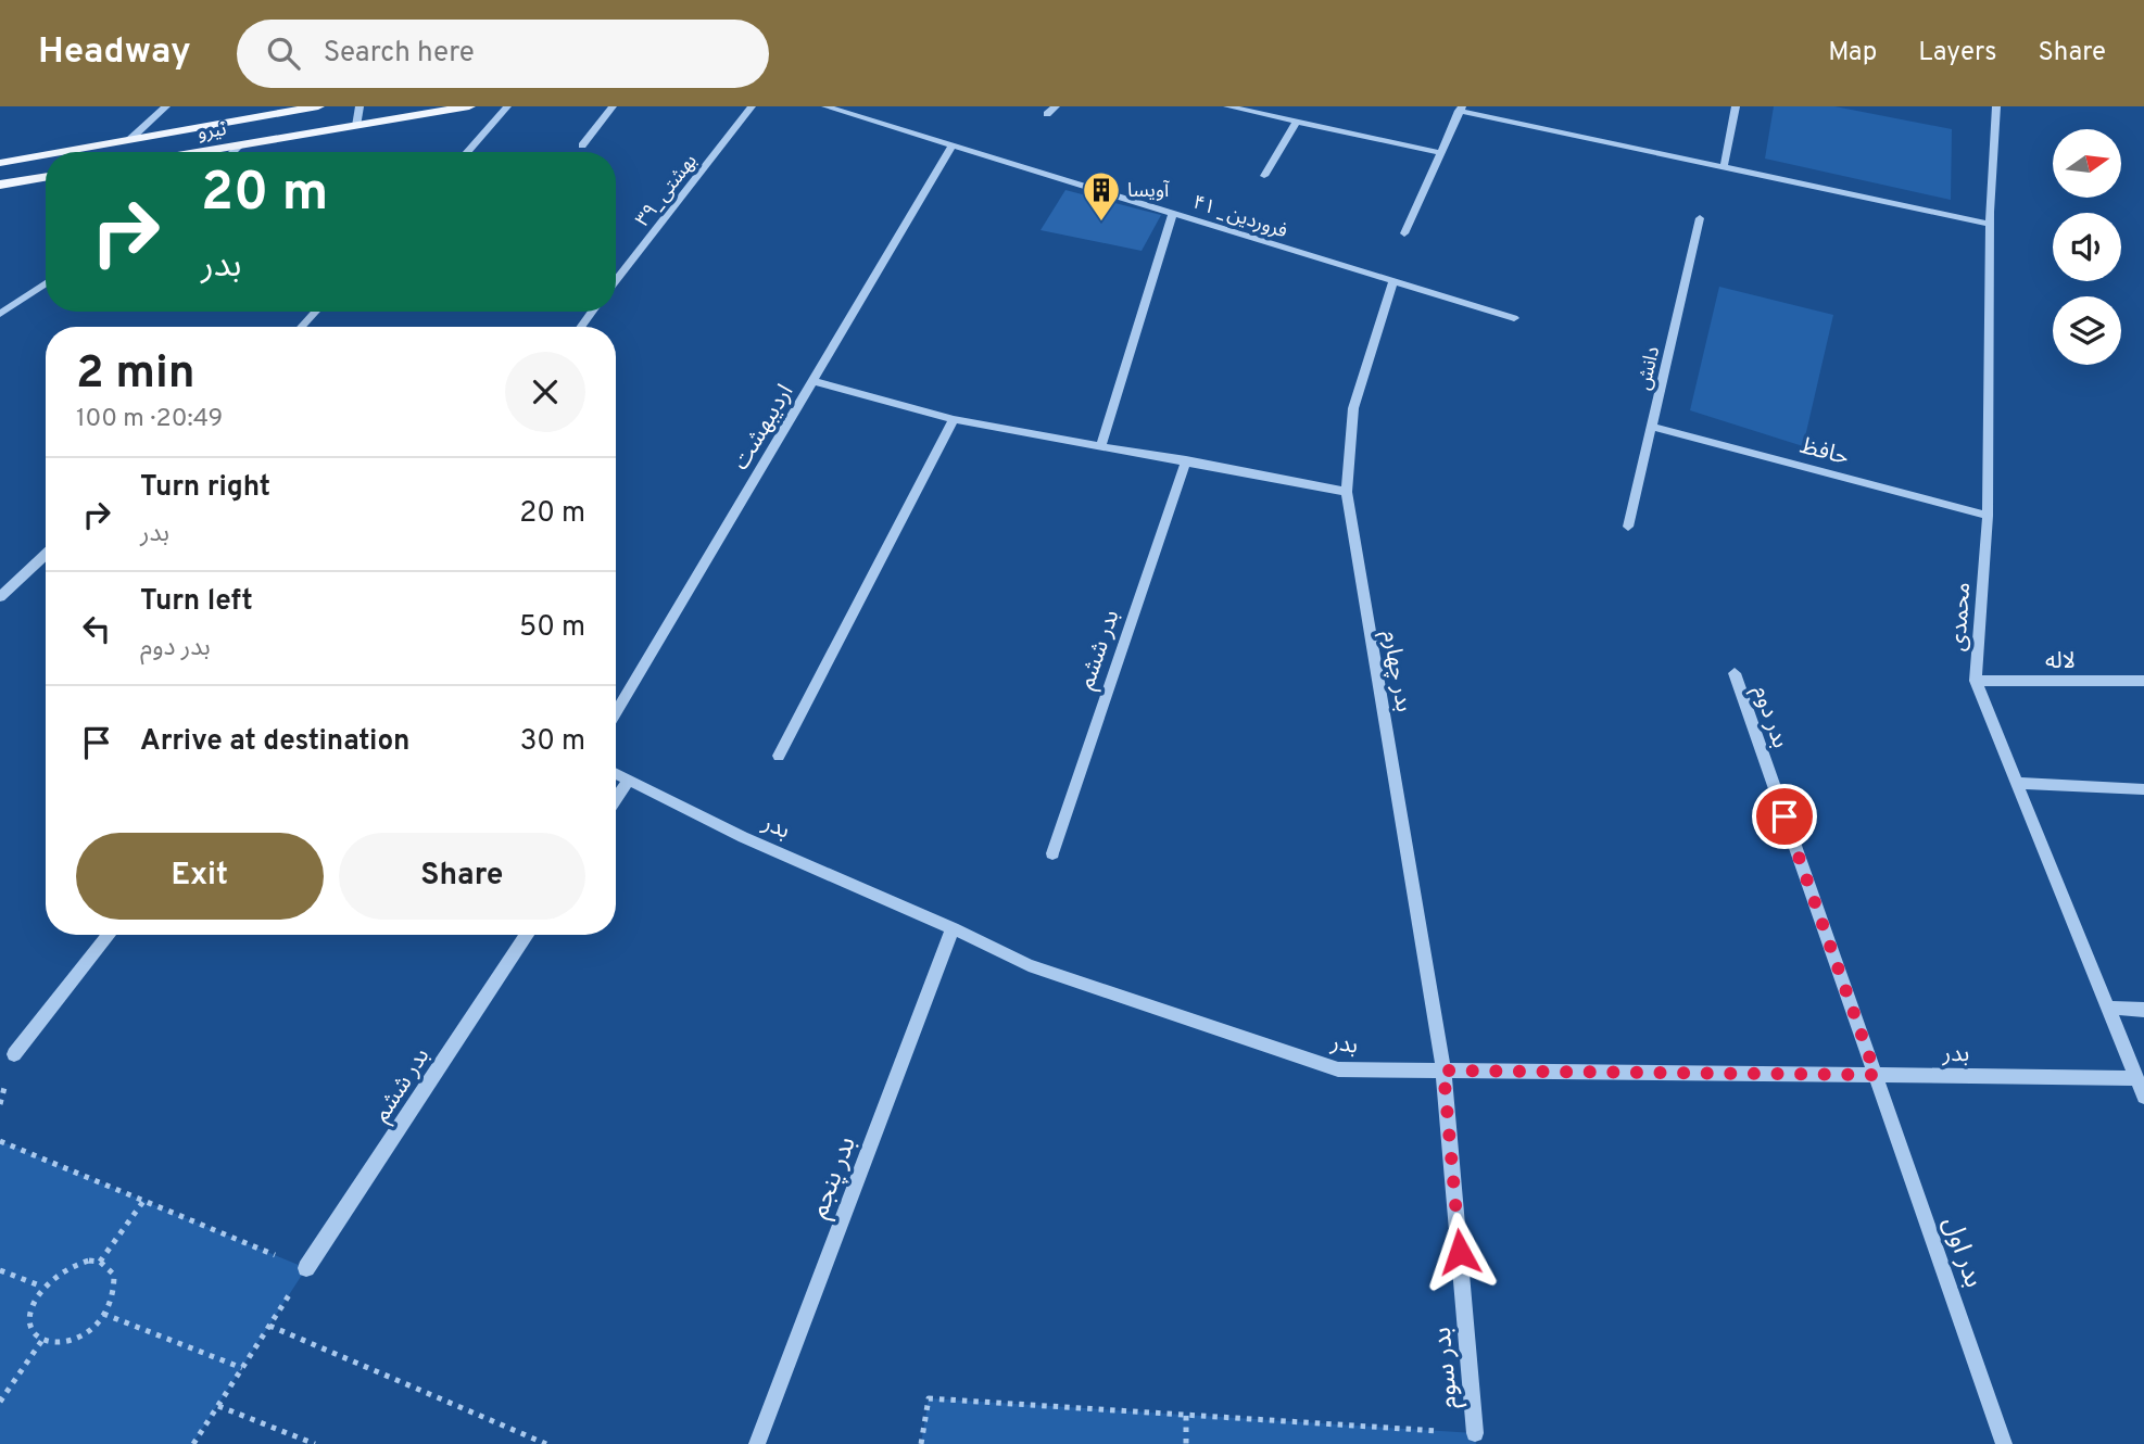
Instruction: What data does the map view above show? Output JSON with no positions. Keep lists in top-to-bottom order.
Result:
{
  "streets": {
    "main road": ["نیرو"],
    "street": [
      "۳۹_بهشتی",
      "۴۱ _فروردین",
      "دانش",
      "اردیبهشت",
      "حافظ",
      "محمدی",
      "بدر ششم",
      "لاله",
      "بدر چهارم",
      "بدر دوم",
      "بدر",
      "بدر پنجم",
      "بدر اول",
      "بدر سوم"
    ]
  },
  "crossings": [
    ["۴۱ _فروردین", "اردیبهشت"],
    ["۴۱ _فروردین", "بدر چهارم"],
    ["دانش", "حافظ"],
    ["حافظ", "محمدی"],
    ["محمدی", "لاله"],
    ["محمدی", "بدر"],
    ["بدر چهارم", "بدر"],
    ["بدر چهارم", "بدر سوم"],
    ["بدر دوم", "بدر"],
    ["بدر دوم", "بدر اول"],
    ["بدر", "بدر پنجم"],
    ["بدر", "بدر اول"],
    ["بدر", "بدر سوم"]
  ],
  "places": {
    "building": ["آویسا"]
  },
  "north": "right",
  "page": {
    "header": "Headway",
    "search": "Search here",
    "nav": ["Map", "Layers", "Share"],
    "turn": ["20 m", "بدر"],
    "heading": ["2 min", "100 m · 20:49"],
    "list": [
      {
        "name": "Turn right",
        "note": "بدر",
        "value": "20 m"
      },
      {
        "name": "Turn left",
        "note": "بدر دوم",
        "value": "50 m"
      },
      {
        "name": "Arrive at destination",
        "value": "30 m"
      }
    ],
    "buttons": ["Exit", "Share"]
  }
}
